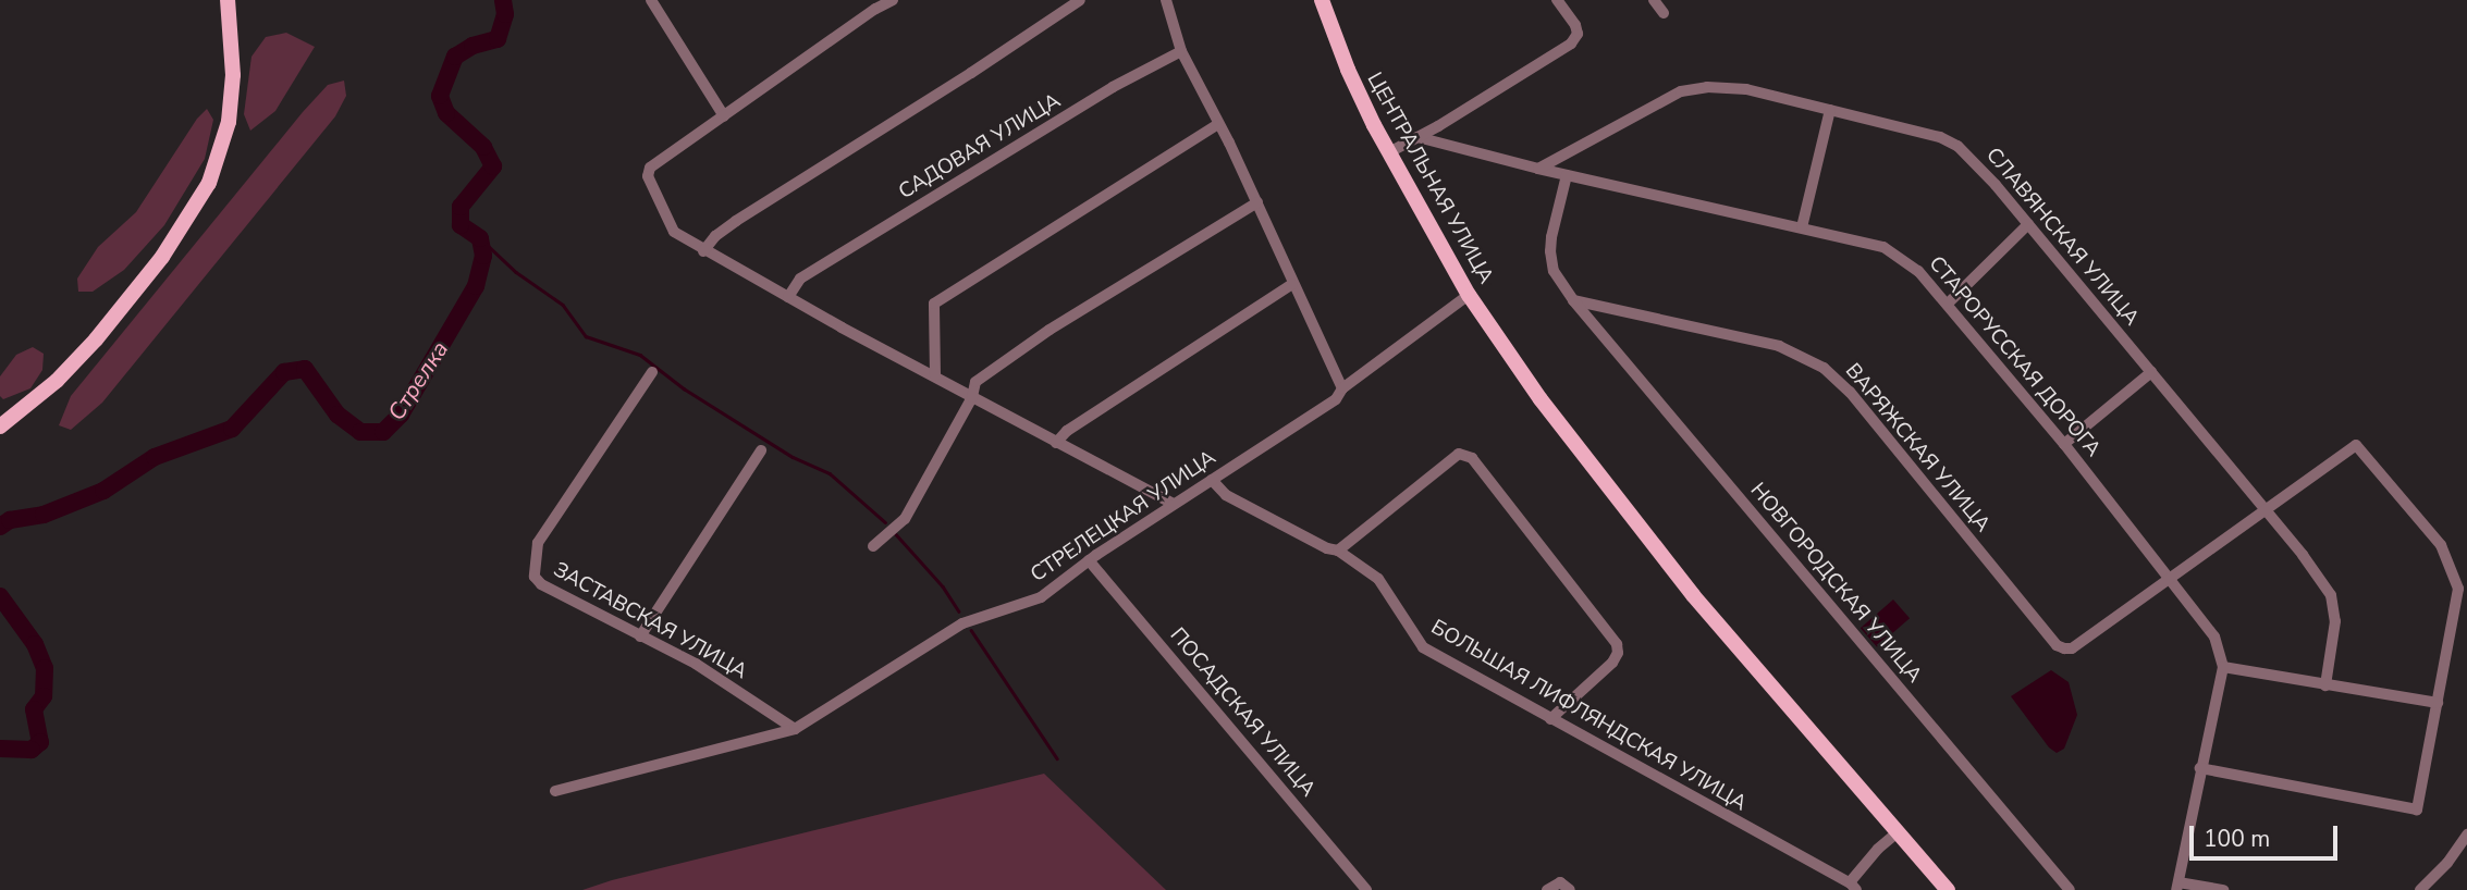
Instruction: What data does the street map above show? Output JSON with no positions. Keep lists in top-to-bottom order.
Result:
{
  "streets": {
    "main road": ["ЦЕНТРАЛЬНАЯ УЛИЦА"],
    "street": [
      "САДОВАЯ УЛИЦА",
      "СЛАВЯНСКАЯ УЛИЦА",
      "СТАРОРУССКАЯ ДОРОГА",
      "ВАРЯЖСКАЯ УЛИЦА",
      "СТРЕЛЕЦКАЯ УЛИЦА",
      "НОВГОРОДСКАЯ УЛИЦА",
      "ЗАСТАВСКАЯ УЛИЦА",
      "ПОСАДСКАЯ УЛИЦА",
      "БОЛЬШАЯ ЛИФЛЯНДСКАЯ УЛИЦА"
    ]
  },
  "crossings": [
    ["ЦЕНТРАЛЬНАЯ УЛИЦА", "СТРЕЛЕЦКАЯ УЛИЦА"],
    ["СЛАВЯНСКАЯ УЛИЦА", "СТАРОРУССКАЯ ДОРОГА"],
    ["СЛАВЯНСКАЯ УЛИЦА", "ВАРЯЖСКАЯ УЛИЦА"],
    ["СТАРОРУССКАЯ ДОРОГА", "ВАРЯЖСКАЯ УЛИЦА"],
    ["ВАРЯЖСКАЯ УЛИЦА", "НОВГОРОДСКАЯ УЛИЦА"],
    ["СТРЕЛЕЦКАЯ УЛИЦА", "ЗАСТАВСКАЯ УЛИЦА"],
    ["СТРЕЛЕЦКАЯ УЛИЦА", "ПОСАДСКАЯ УЛИЦА"],
    ["СТРЕЛЕЦКАЯ УЛИЦА", "БОЛЬШАЯ ЛИФЛЯНДСКАЯ УЛИЦА"]
  ],
  "water": ["Стрелка"],
  "scale_bar": "100 m"
}
